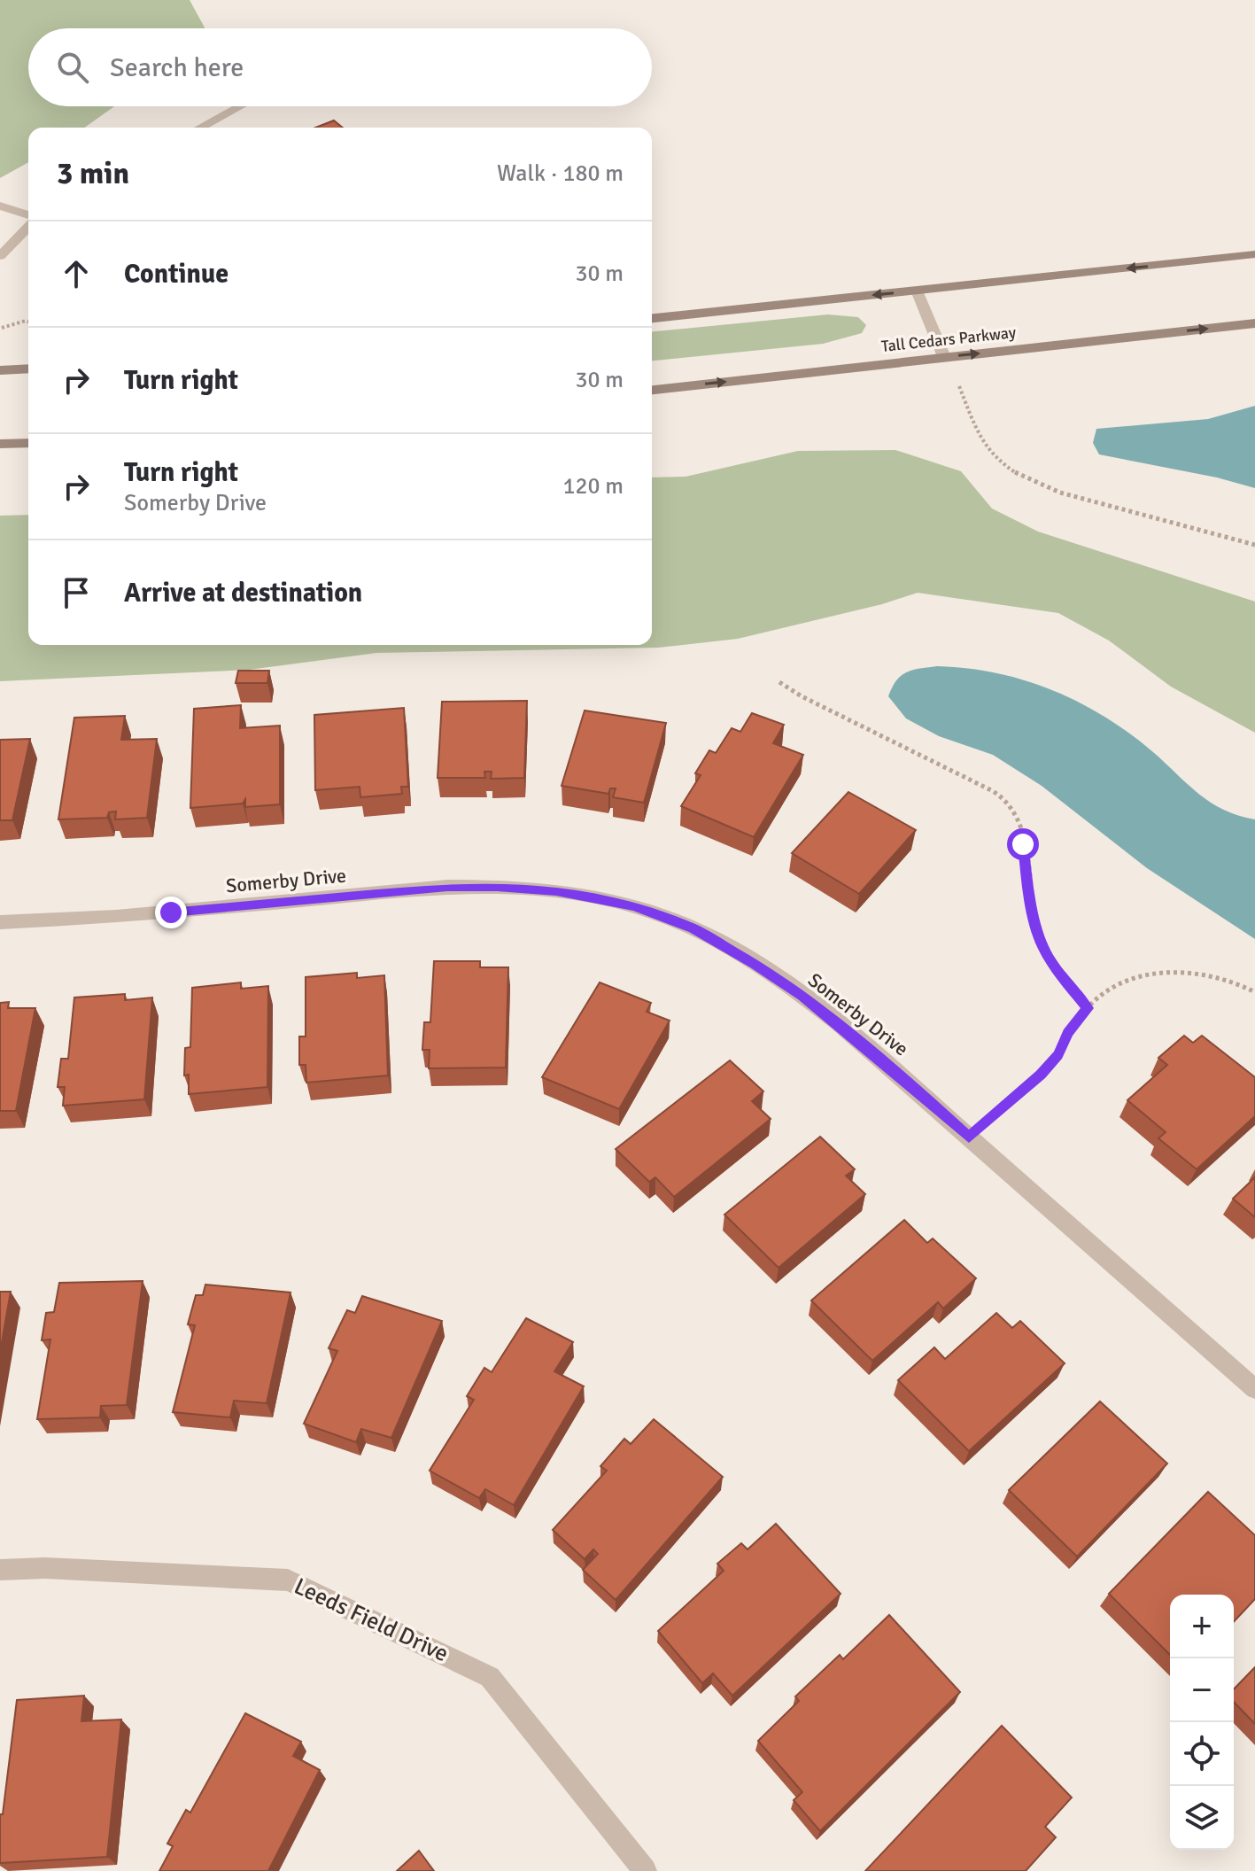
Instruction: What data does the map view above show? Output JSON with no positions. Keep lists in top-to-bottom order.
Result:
{
  "streets": {
    "main road": ["Tall Cedars Parkway"],
    "street": ["Somerby Drive", "Leeds Field Drive"]
  },
  "page": {
    "search": "Search here",
    "heading": ["3 min", "Walk · 180 m"],
    "list": [
      ["Continue", "30 m"],
      ["Turn right", "30 m"],
      ["Turn right", "Somerby Drive", "120 m"],
      "Arrive at destination"
    ],
    "map_buttons": ["+", "−"]
  }
}
